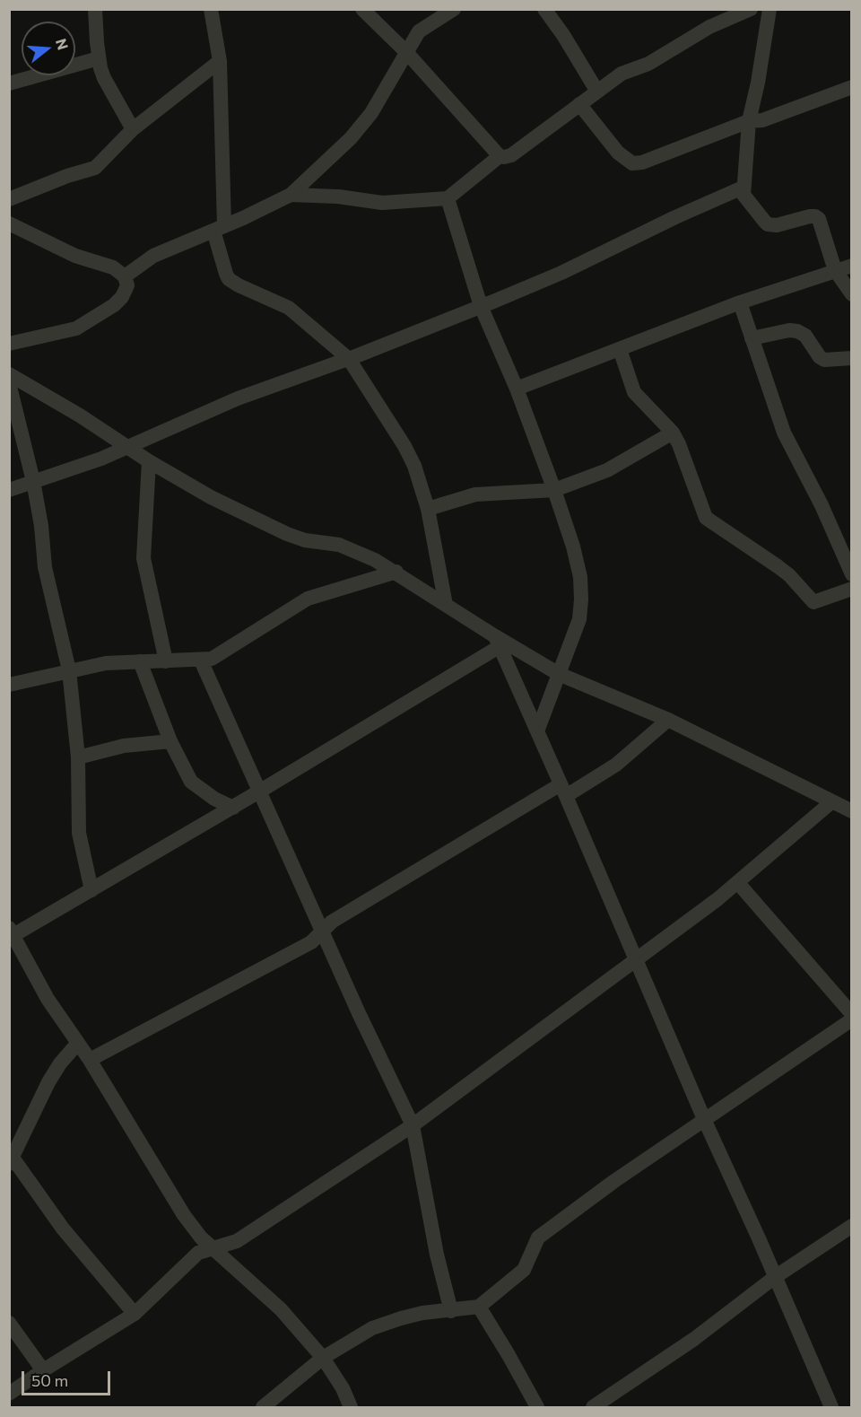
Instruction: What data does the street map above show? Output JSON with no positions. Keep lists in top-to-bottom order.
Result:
{
  "scale_bar": "50 m",
  "north": "right"
}
